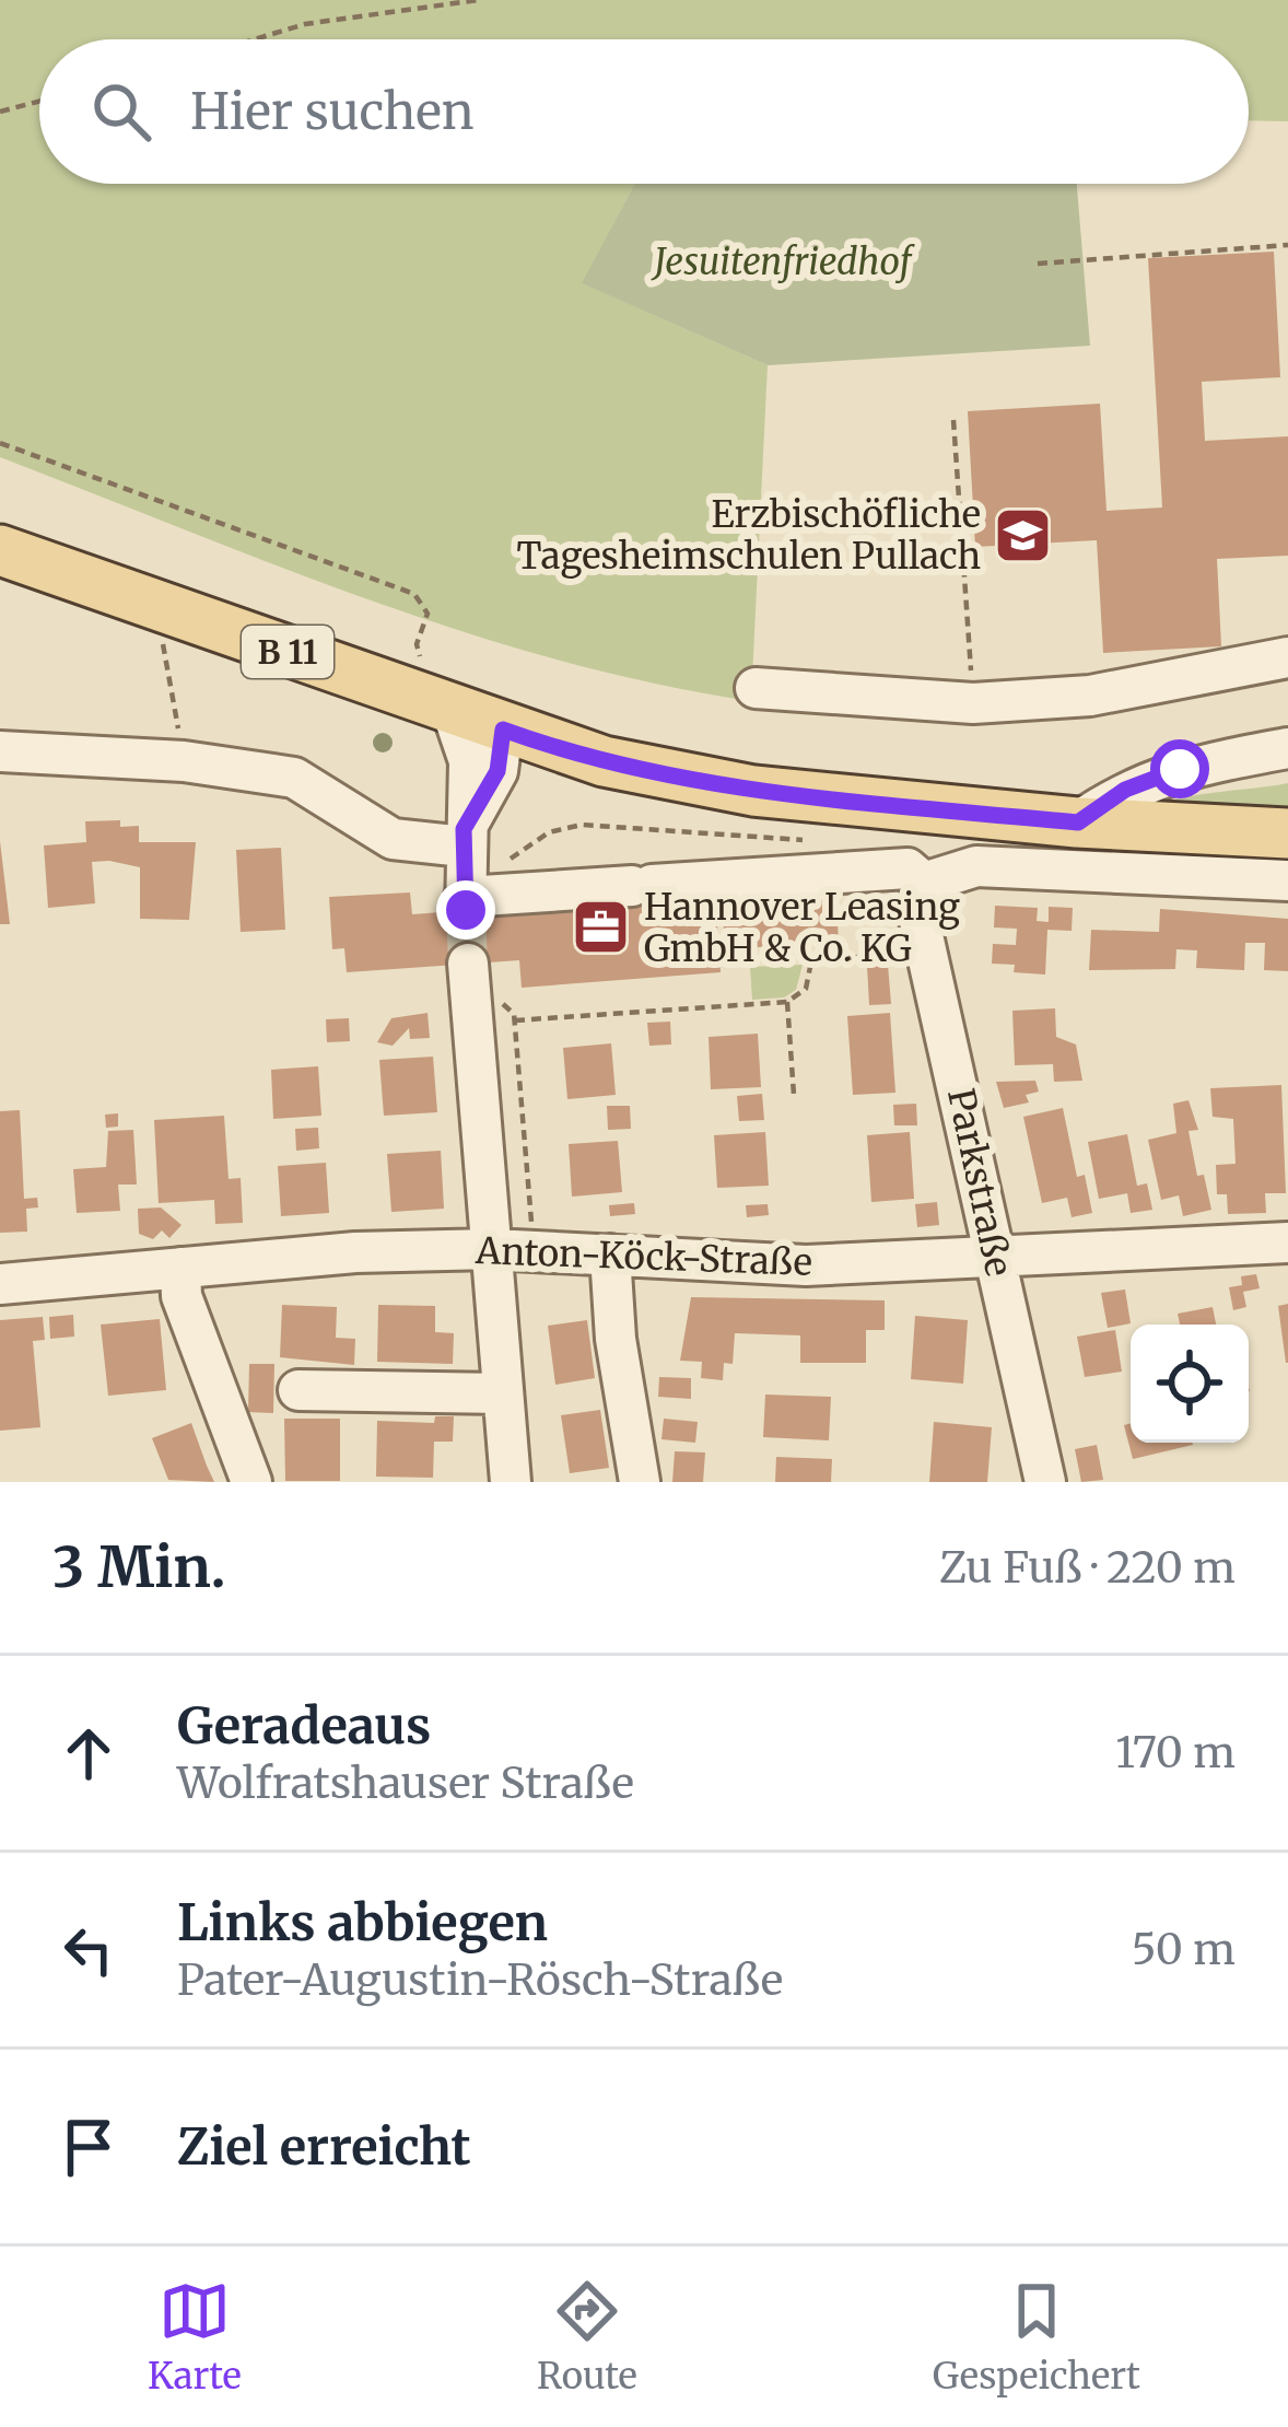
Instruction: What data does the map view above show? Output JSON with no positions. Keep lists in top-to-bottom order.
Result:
{
  "streets": {
    "main road": ["B 11"],
    "street": ["Parkstraße", "Anton-Köck-Straße"]
  },
  "crossings": [
    ["Parkstraße", "Anton-Köck-Straße"]
  ],
  "parks": ["Jesuitenfriedhof"],
  "places": {
    "school or university": ["Erzbischöfliche Tagesheimschulen Pullach"],
    "office": ["Hannover Leasing GmbH & Co. KG"]
  },
  "page": {
    "search": "Hier suchen",
    "heading": ["3 Min.", "Zu Fuß · 220 m"],
    "list": [
      ["Geradeaus", "Wolfratshauser Straße", "170 m"],
      ["Links abbiegen", "Pater-Augustin-Rösch-Straße", "50 m"],
      "Ziel erreicht"
    ],
    "nav": ["Karte", "Route", "Gespeichert"]
  }
}
